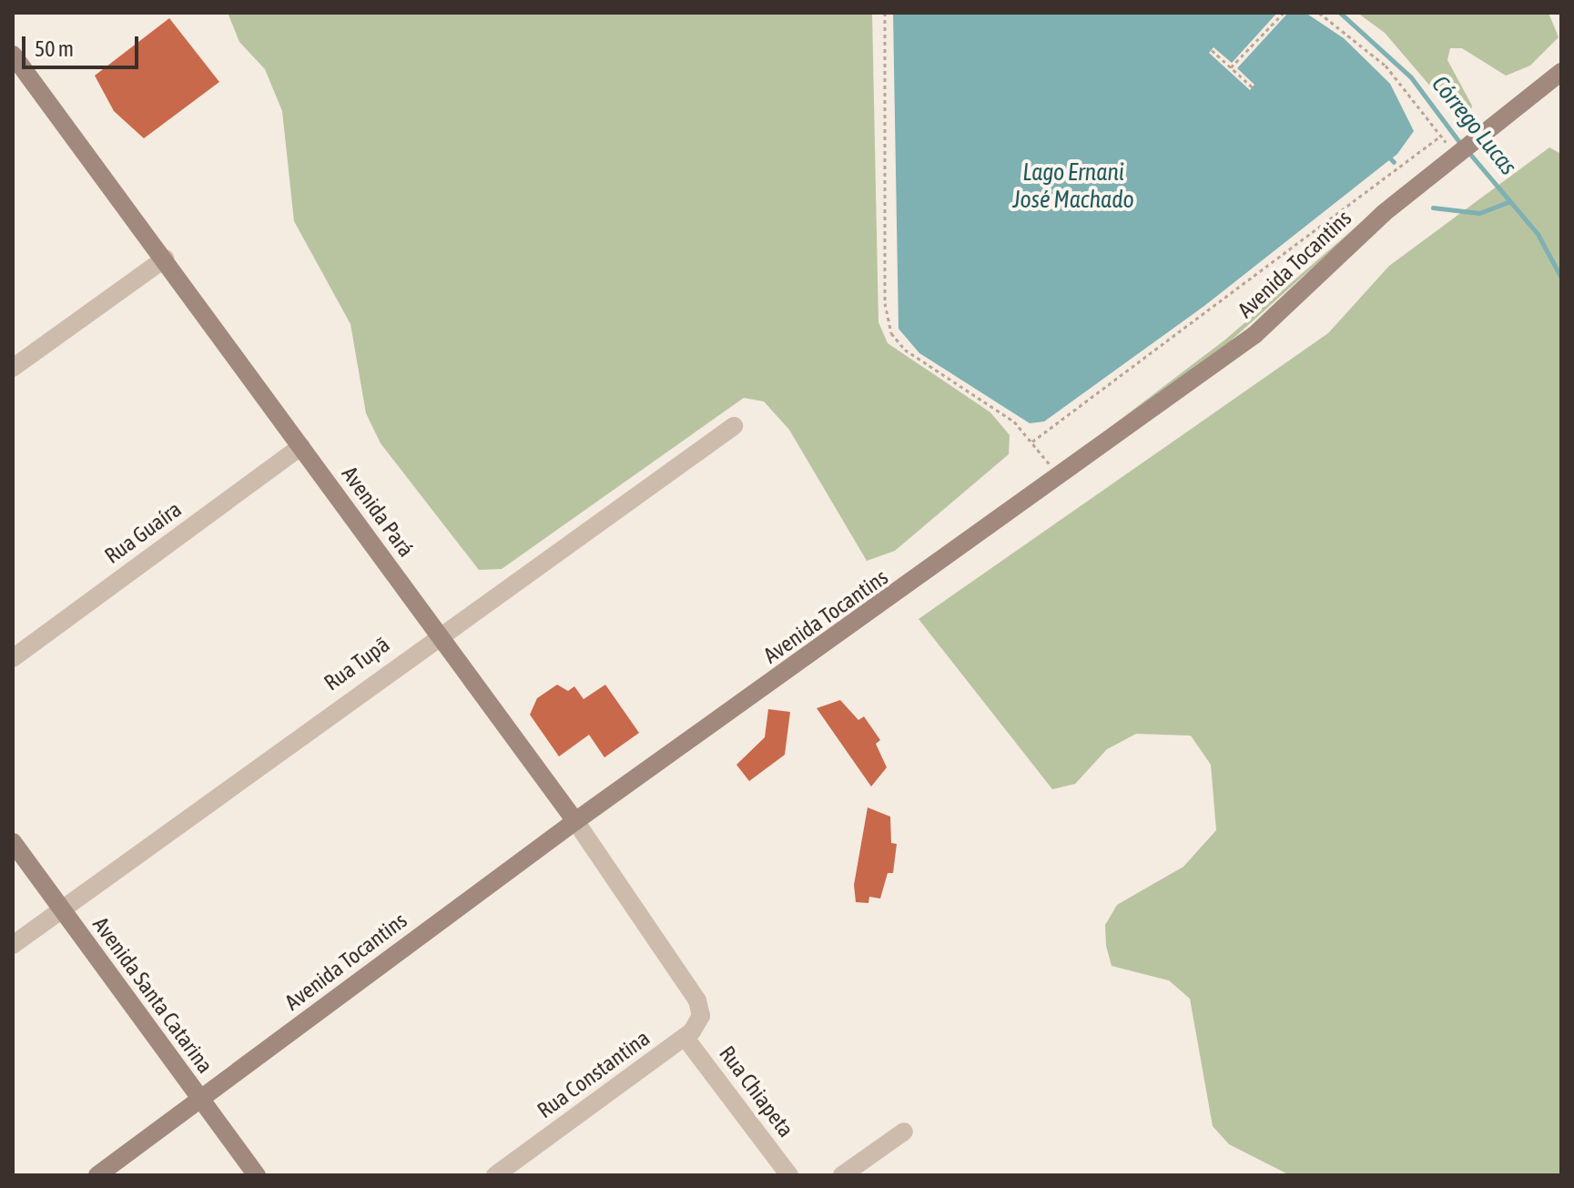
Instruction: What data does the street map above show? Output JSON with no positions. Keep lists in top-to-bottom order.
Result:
{
  "streets": {
    "street": [
      "Avenida Tocantins",
      "Avenida Pará",
      "Rua Guaíra",
      "Rua Tupã",
      "Avenida Santa Catarina",
      "Rua Constantina",
      "Rua Chiapeta"
    ]
  },
  "crossings": [
    ["Avenida Tocantins", "Avenida Pará"],
    ["Avenida Tocantins", "Avenida Santa Catarina"],
    ["Avenida Pará", "Rua Guaíra"],
    ["Avenida Pará", "Rua Tupã"],
    ["Avenida Pará", "Rua Constantina"],
    ["Rua Tupã", "Avenida Santa Catarina"],
    ["Rua Constantina", "Rua Chiapeta"]
  ],
  "water": ["Córrego Lucas", "Lago Ernani José Machado"],
  "scale_bar": "50 m"
}
